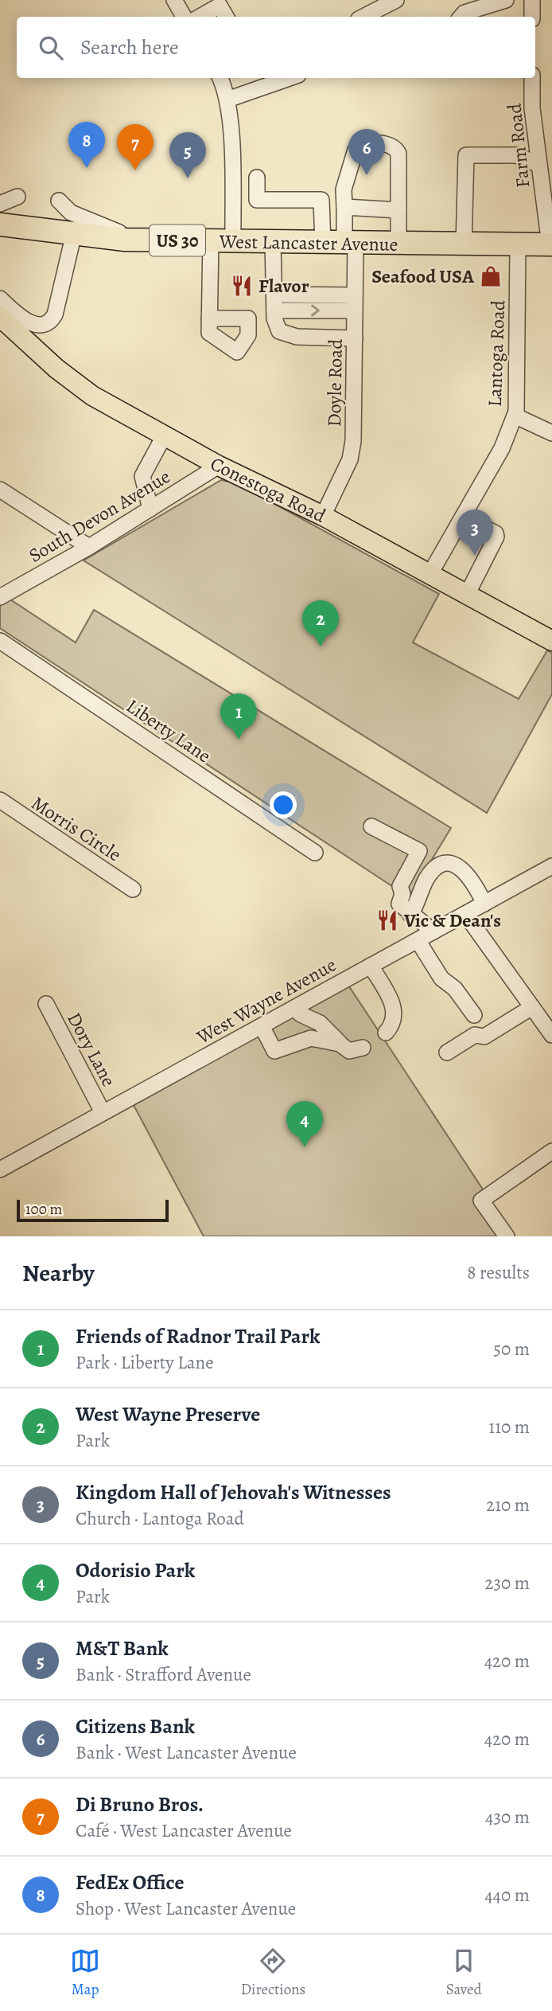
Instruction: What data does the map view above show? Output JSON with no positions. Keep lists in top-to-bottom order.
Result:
{
  "streets": {
    "highway": ["US 30", "West Lancaster Avenue"],
    "main road": ["Conestoga Road"],
    "street": [
      "Farm Road",
      "Lantoga Road",
      "Doyle Road",
      "South Devon Avenue",
      "Liberty Lane",
      "Morris Circle",
      "West Wayne Avenue",
      "Dory Lane"
    ]
  },
  "crossings": [
    ["Farm Road", "West Lancaster Avenue"],
    ["West Lancaster Avenue", "Lantoga Road"],
    ["West Lancaster Avenue", "Doyle Road"],
    ["Lantoga Road", "Conestoga Road"],
    ["Doyle Road", "Conestoga Road"],
    ["Conestoga Road", "South Devon Avenue"],
    ["West Wayne Avenue", "Dory Lane"]
  ],
  "places": {
    "shop": ["Seafood USA"],
    "restaurant": ["Flavor", "Vic & Dean's"]
  },
  "scale_bar": "100 m",
  "page": {
    "search": "Search here",
    "pins": [
      "8",
      "7",
      "6",
      "5",
      "3",
      "2",
      "1",
      "4"
    ],
    "scale": "100 m",
    "heading": ["Nearby", "8 results"],
    "list": [
      {
        "mark": "1",
        "name": "Friends of Radnor Trail Park",
        "note": "Park · Liberty Lane",
        "value": "50 m"
      },
      {
        "mark": "2",
        "name": "West Wayne Preserve",
        "note": "Park",
        "value": "110 m"
      },
      {
        "mark": "3",
        "name": "Kingdom Hall of Jehovah's Witnesses",
        "note": "Church · Lantoga Road",
        "value": "210 m"
      },
      {
        "mark": "4",
        "name": "Odorisio Park",
        "note": "Park",
        "value": "230 m"
      },
      {
        "mark": "5",
        "name": "M&T Bank",
        "note": "Bank · Strafford Avenue",
        "value": "420 m"
      },
      {
        "mark": "6",
        "name": "Citizens Bank",
        "note": "Bank · West Lancaster Avenue",
        "value": "420 m"
      },
      {
        "mark": "7",
        "name": "Di Bruno Bros.",
        "note": "Café · West Lancaster Avenue",
        "value": "430 m"
      },
      {
        "mark": "8",
        "name": "FedEx Office",
        "note": "Shop · West Lancaster Avenue",
        "value": "440 m"
      }
    ],
    "nav": ["Map", "Directions", "Saved"]
  }
}
